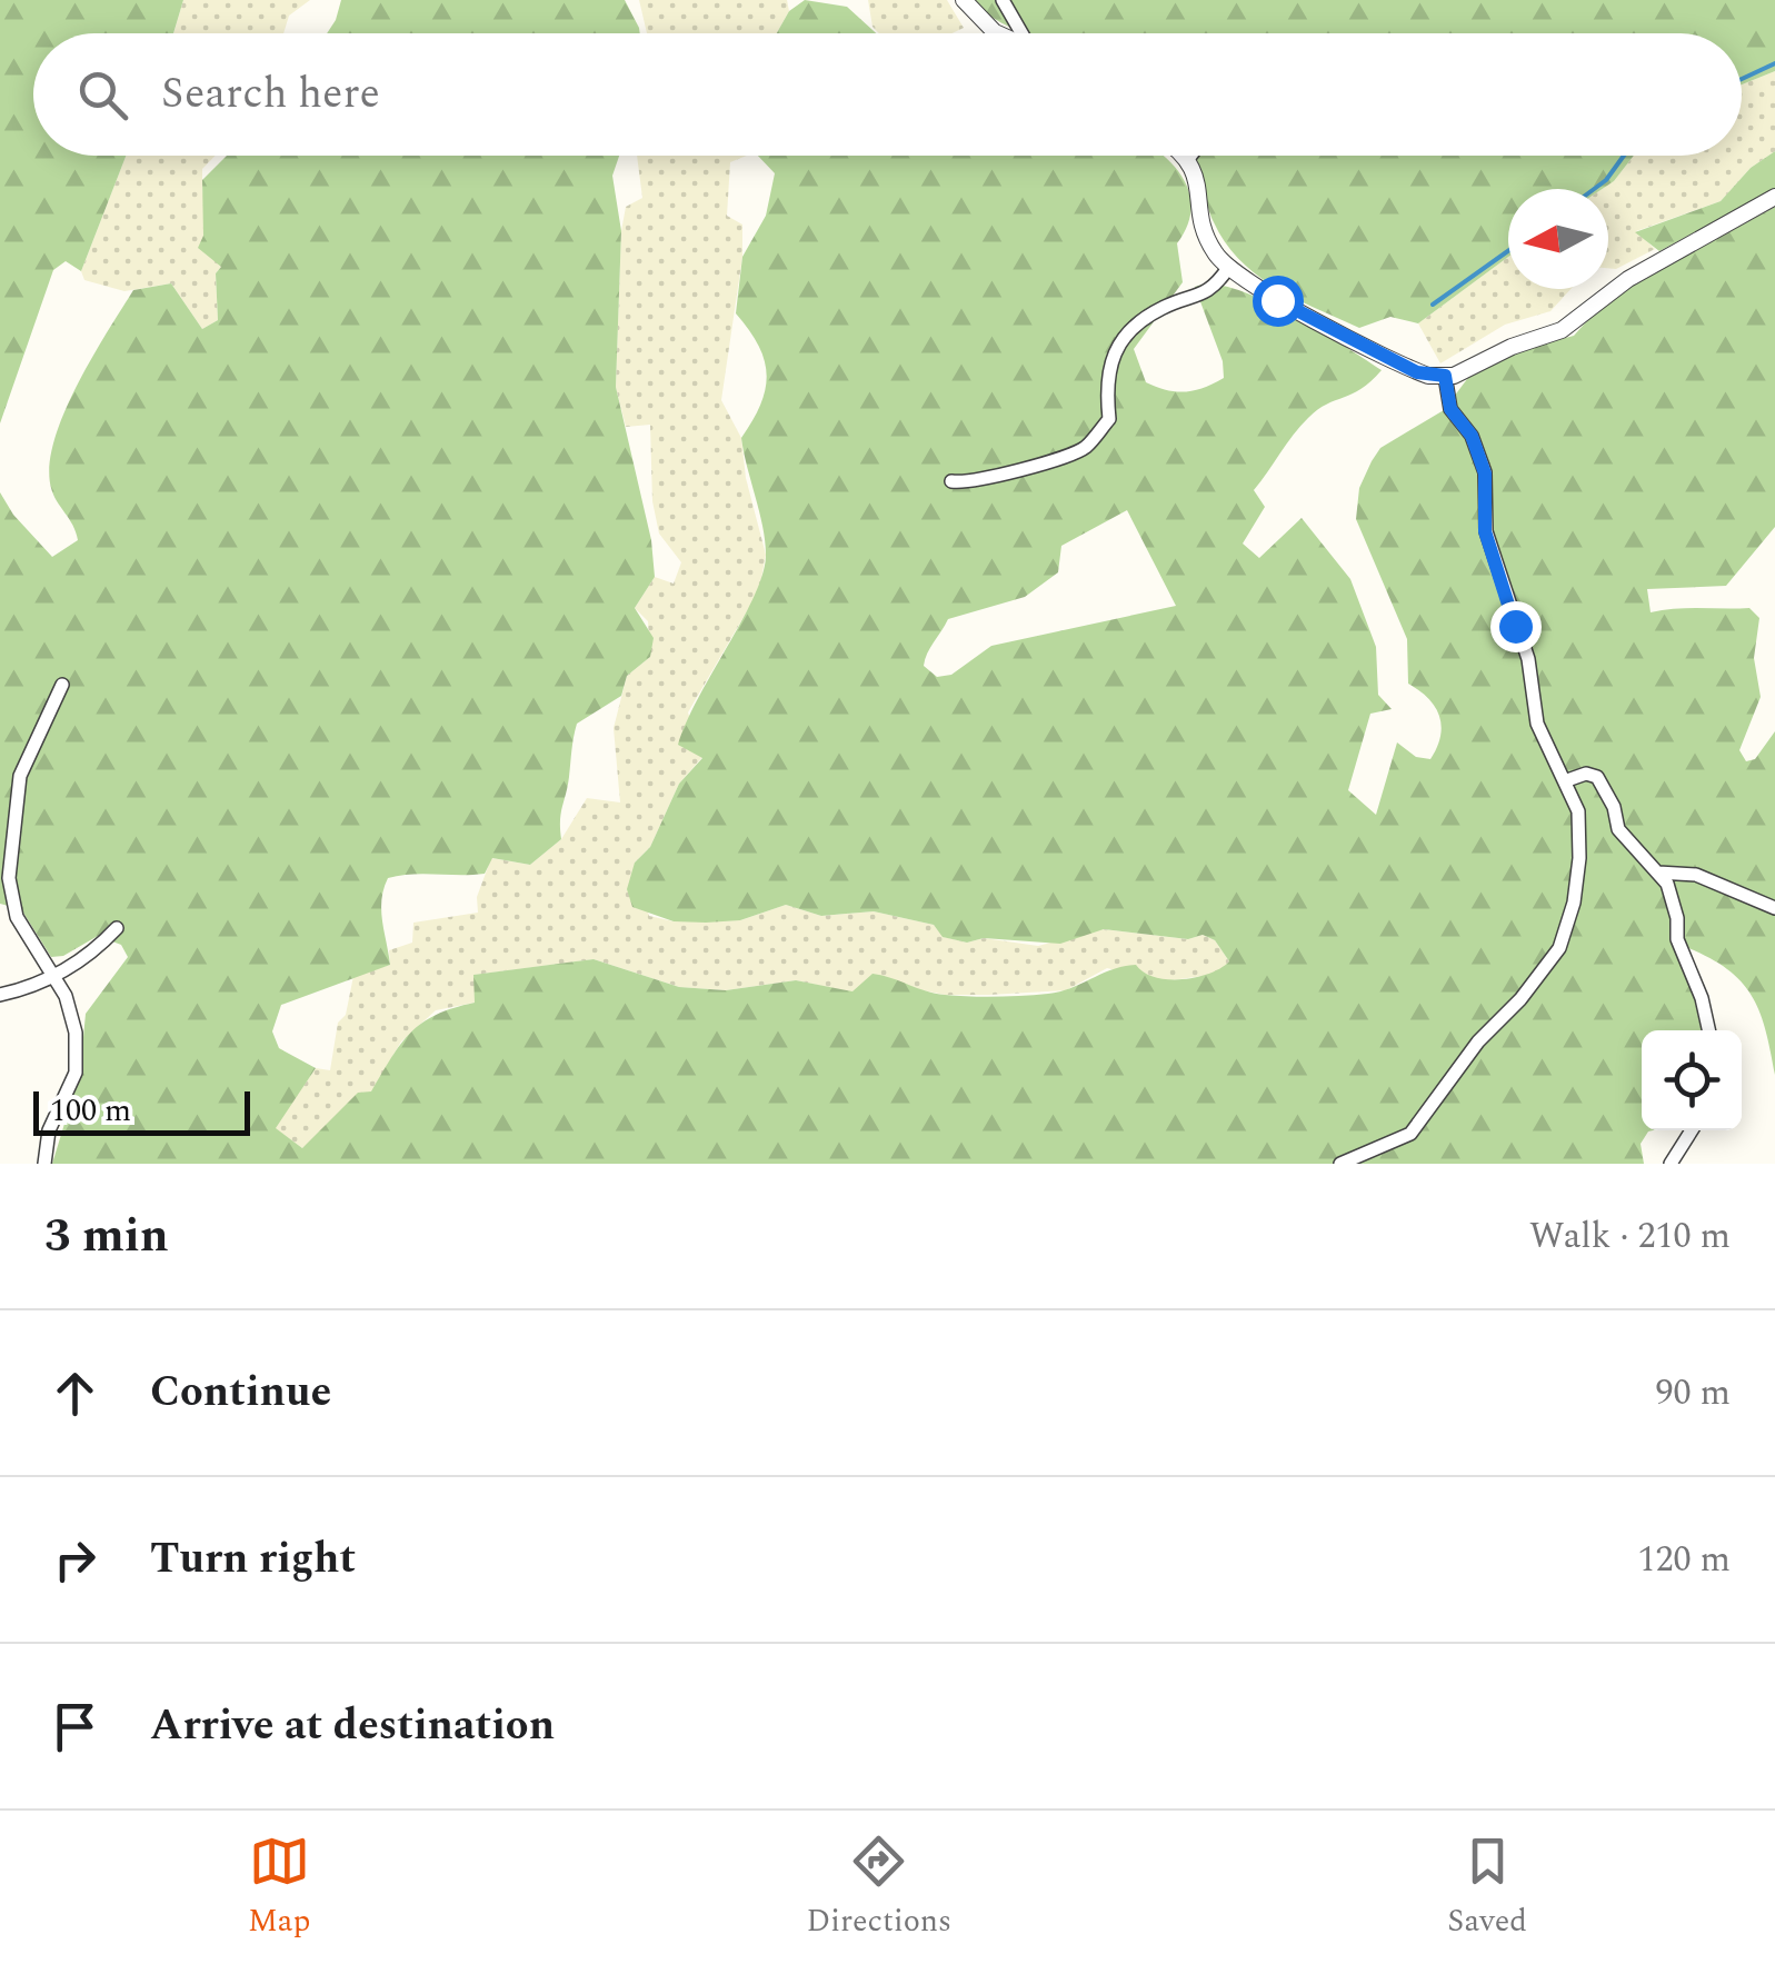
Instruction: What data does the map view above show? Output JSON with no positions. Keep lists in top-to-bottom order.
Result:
{
  "scale_bar": "100 m",
  "north": "left",
  "page": {
    "search": "Search here",
    "scale": "100 m",
    "heading": ["3 min", "Walk · 210 m"],
    "list": [
      ["Continue", "90 m"],
      ["Turn right", "120 m"],
      "Arrive at destination"
    ],
    "nav": ["Map", "Directions", "Saved"]
  }
}
